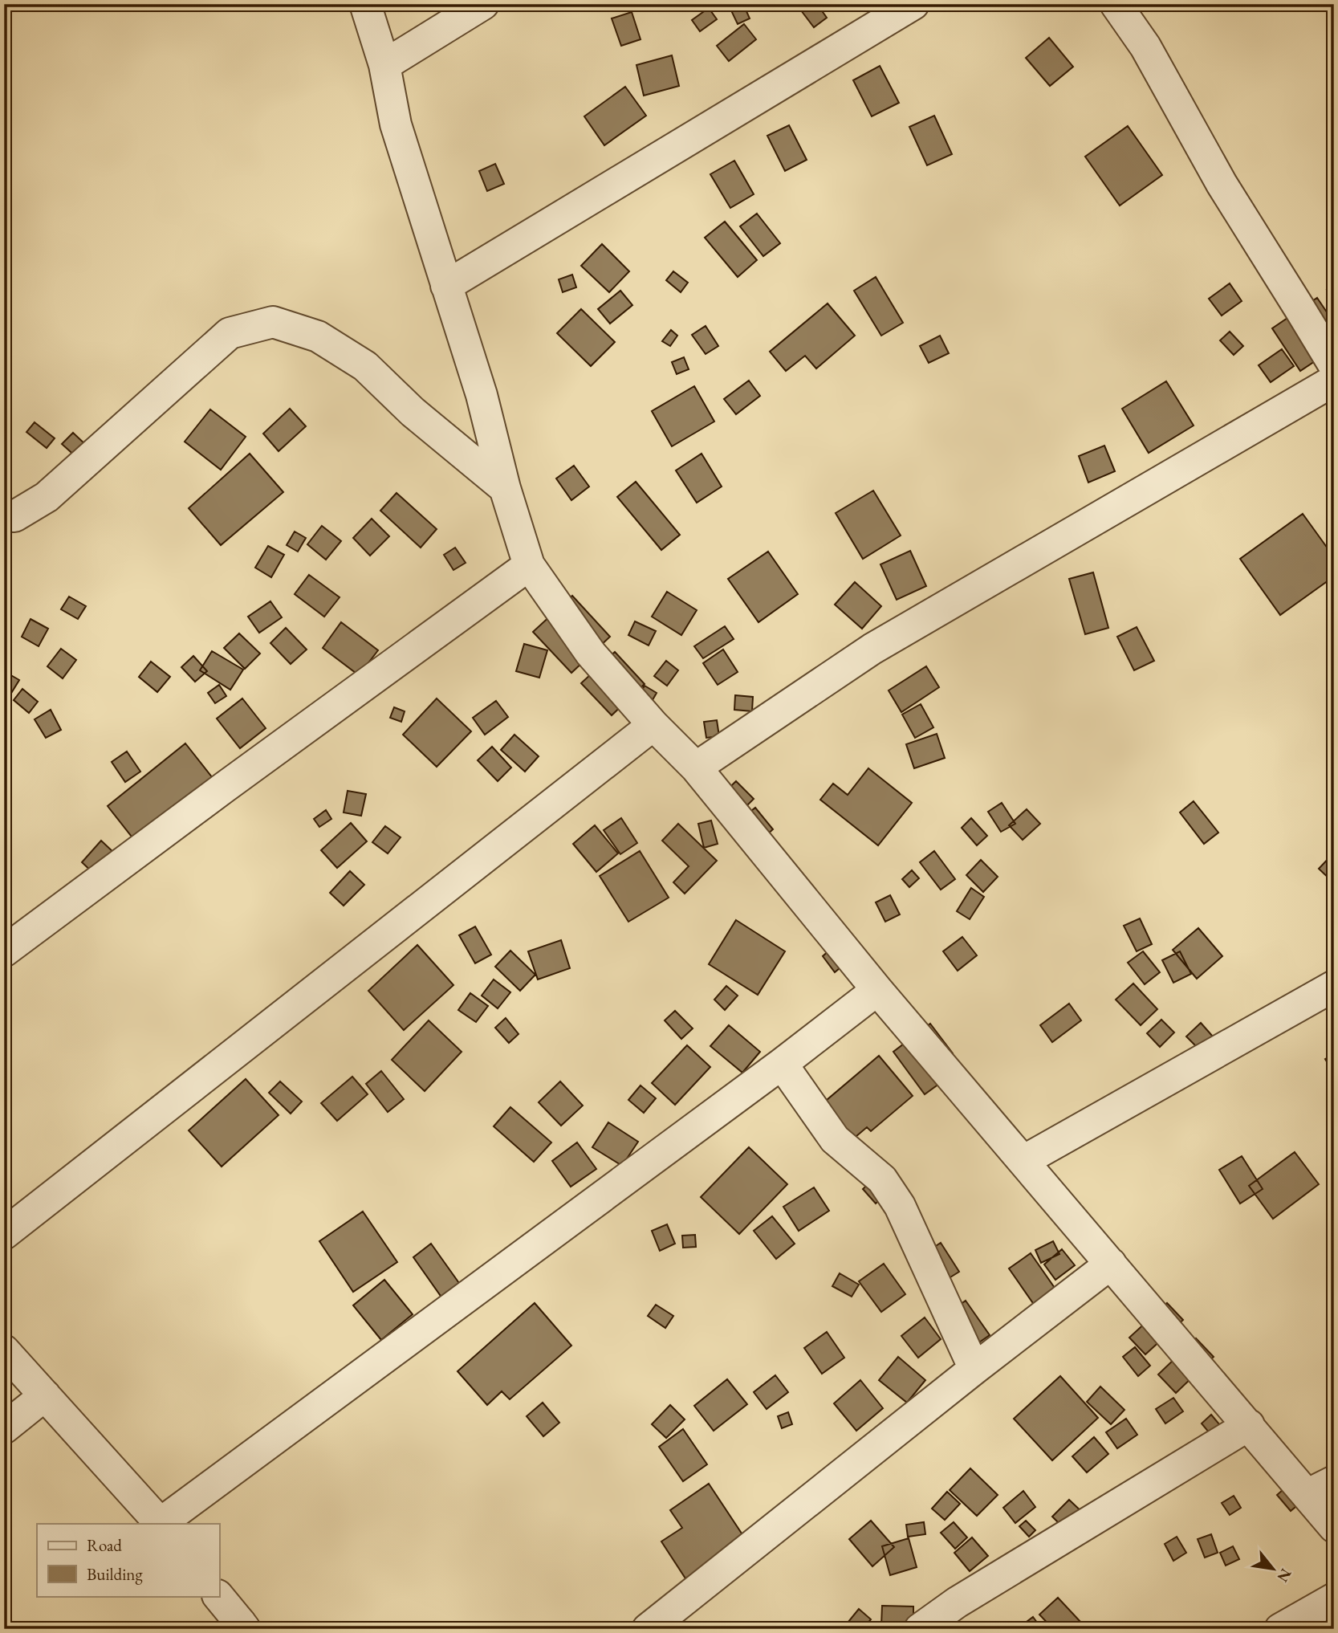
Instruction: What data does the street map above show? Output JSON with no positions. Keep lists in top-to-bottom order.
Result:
{
  "legend": ["Road", "Building"],
  "north": "bottom right"
}
